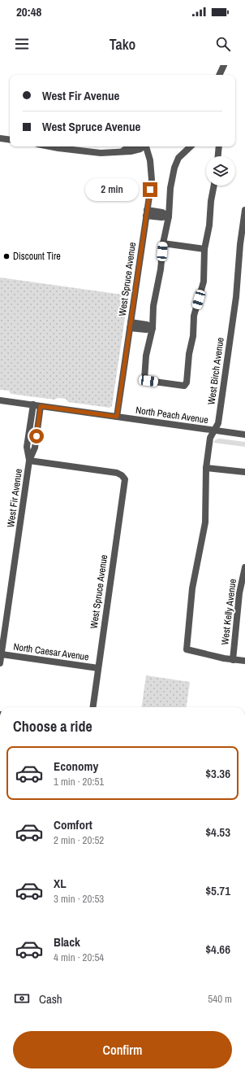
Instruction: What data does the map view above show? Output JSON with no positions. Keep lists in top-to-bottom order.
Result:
{
  "streets": {
    "street": [
      "West Spruce Avenue",
      "West Birch Avenue",
      "North Peach Avenue",
      "West Fir Avenue",
      "West Kelly Avenue",
      "North Caesar Avenue"
    ]
  },
  "crossings": [
    ["West Spruce Avenue", "North Peach Avenue"],
    ["West Spruce Avenue", "West Fir Avenue"],
    ["West Spruce Avenue", "North Caesar Avenue"],
    ["West Birch Avenue", "North Peach Avenue"],
    ["West Birch Avenue", "West Kelly Avenue"],
    ["North Peach Avenue", "West Fir Avenue"],
    ["West Fir Avenue", "North Caesar Avenue"]
  ],
  "places": ["Discount Tire"],
  "page": {
    "status": "20:48",
    "header": "Tako",
    "banner": ["West Fir Avenue", "West Spruce Avenue"],
    "bubble": "2 min",
    "heading": "Choose a ride",
    "list": [
      {
        "name": "Economy",
        "note": "1 min · 20:51",
        "value": "$3.36"
      },
      {
        "name": "Comfort",
        "note": "2 min · 20:52",
        "value": "$4.53"
      },
      {
        "name": "XL",
        "note": "3 min · 20:53",
        "value": "$5.71"
      },
      {
        "name": "Black",
        "note": "4 min · 20:54",
        "value": "$4.66"
      }
    ],
    "pay": ["Cash", "540 m"],
    "buttons": "Confirm"
  }
}
